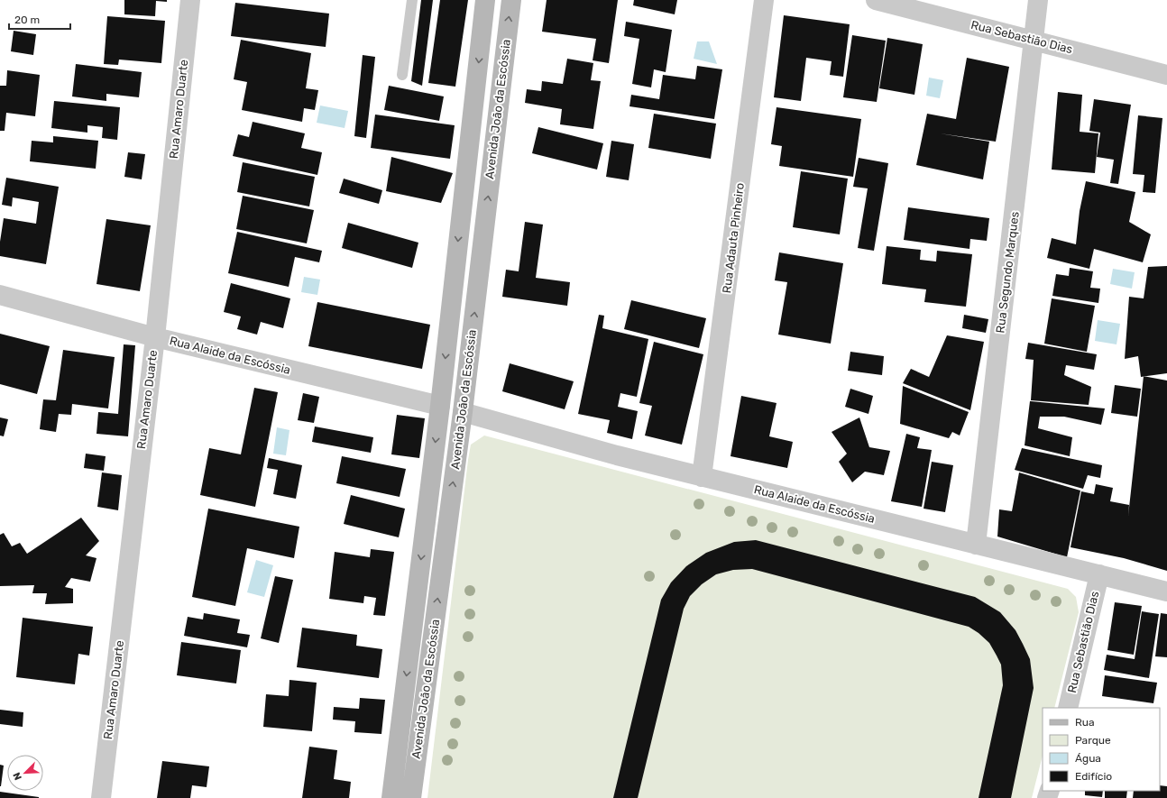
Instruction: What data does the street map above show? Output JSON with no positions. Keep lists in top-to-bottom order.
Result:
{
  "streets": {
    "main road": ["Avenida João da Escóssia"],
    "street": [
      "Rua Sebastião Dias",
      "Rua Amaro Duarte",
      "Rua Adauta Pinheiro",
      "Rua Segundo Marques",
      "Rua Alaide da Escóssia"
    ]
  },
  "crossings": [
    ["Rua Sebastião Dias", "Rua Segundo Marques"],
    ["Rua Sebastião Dias", "Rua Alaide da Escóssia"],
    ["Rua Amaro Duarte", "Rua Alaide da Escóssia"],
    ["Avenida João da Escóssia", "Rua Alaide da Escóssia"],
    ["Rua Adauta Pinheiro", "Rua Alaide da Escóssia"],
    ["Rua Segundo Marques", "Rua Alaide da Escóssia"]
  ],
  "legend": [
    "Rua",
    "Parque",
    "Água",
    "Edifício"
  ],
  "scale_bar": "20 m",
  "north": "bottom left"
}
